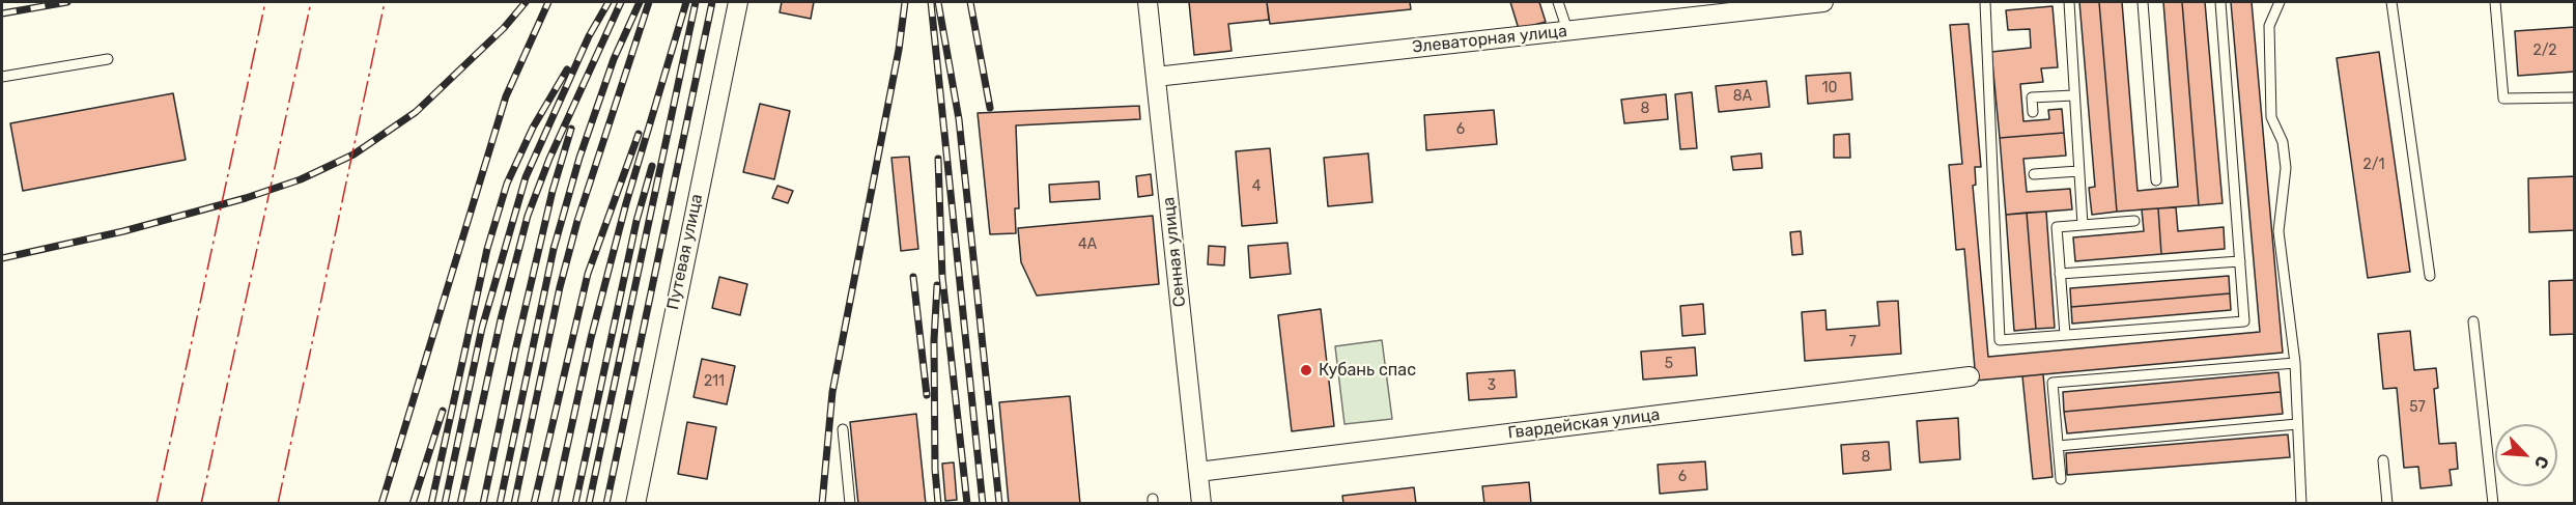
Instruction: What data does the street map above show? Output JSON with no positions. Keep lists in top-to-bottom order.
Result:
{
  "streets": {
    "street": [
      "Элеваторная улица",
      "Путевая улица",
      "Сенная улица",
      "Гвардейская улица"
    ]
  },
  "crossings": [
    ["Элеваторная улица", "Сенная улица"],
    ["Сенная улица", "Гвардейская улица"]
  ],
  "places": ["Кубань спас"],
  "house_numbers": [
    "2/2",
    "10",
    "8А",
    "8",
    "6",
    "2/1",
    "4",
    "4А",
    "7",
    "5",
    "211",
    "3",
    "57",
    "8",
    "6"
  ],
  "north": "bottom right"
}
